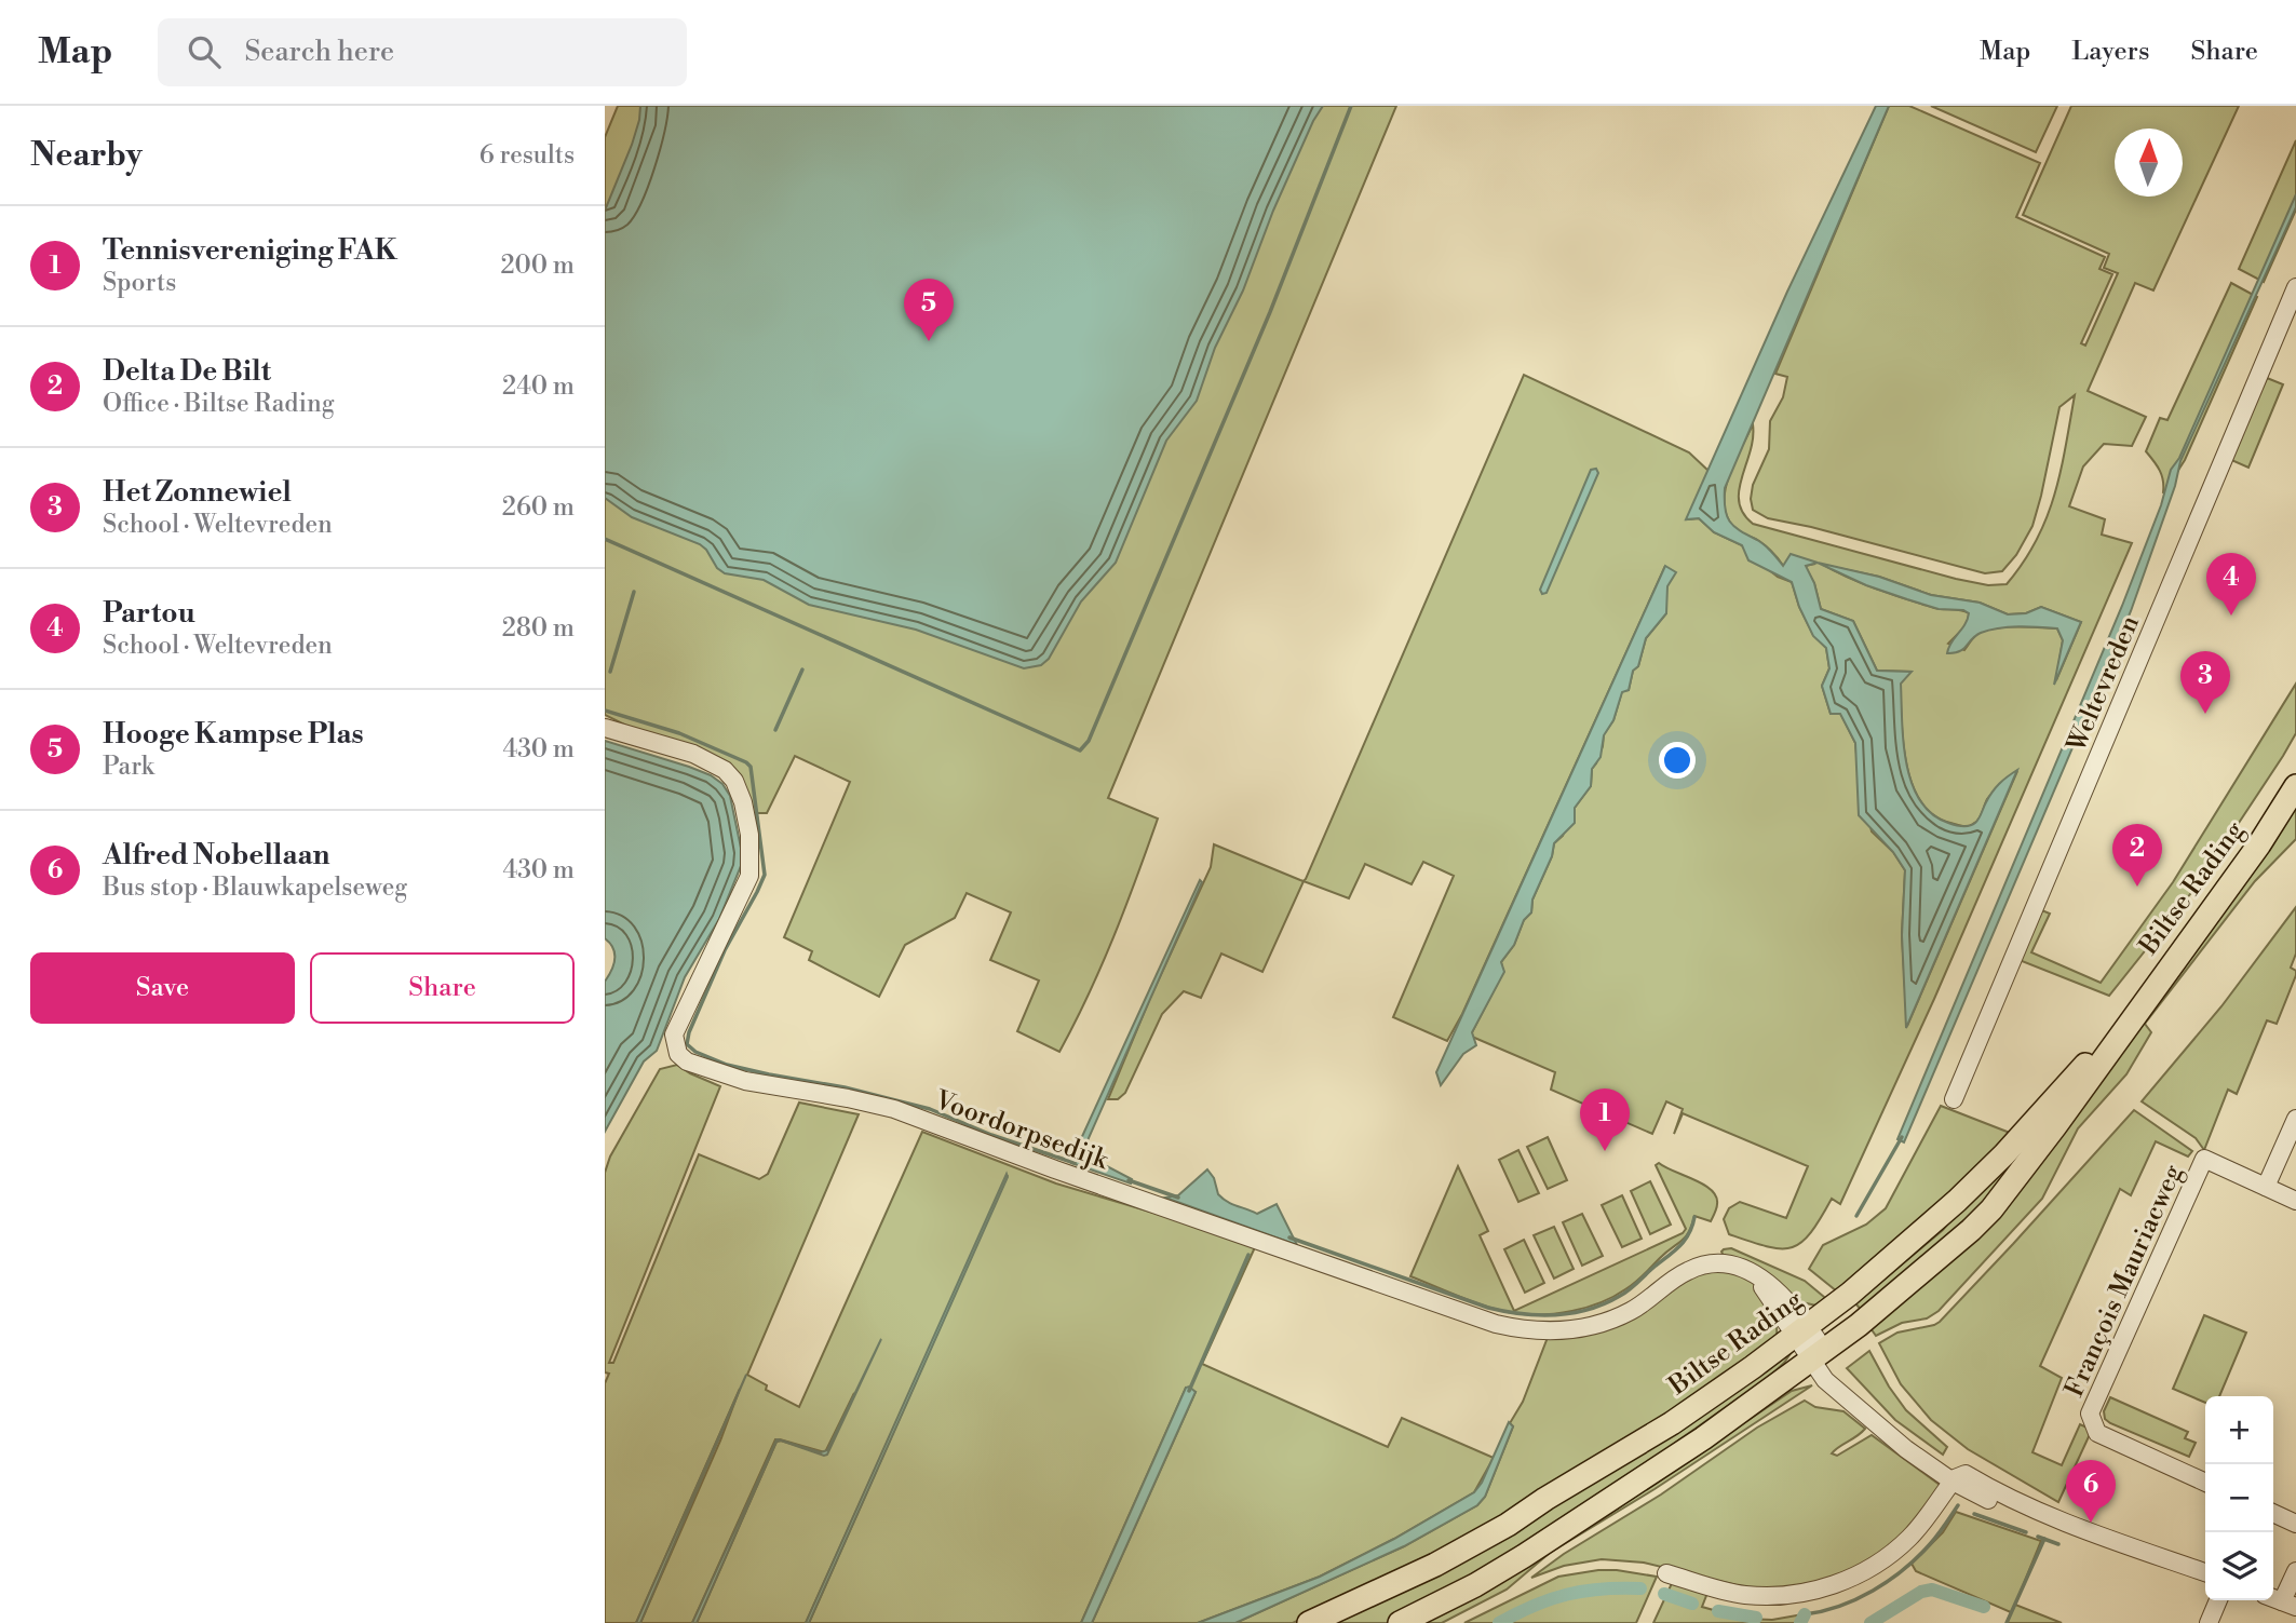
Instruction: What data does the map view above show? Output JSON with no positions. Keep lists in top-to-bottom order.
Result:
{
  "streets": {
    "main road": ["Biltse Rading"],
    "street": ["Weltevreden", "Voordorpsedijk", "François Mauriacweg"]
  },
  "crossings": [
    ["Biltse Rading", "Voordorpsedijk"]
  ],
  "north": "top",
  "page": {
    "header": "Map",
    "search": "Search here",
    "nav": ["Map", "Layers", "Share"],
    "heading": ["Nearby", "6 results"],
    "list": [
      {
        "mark": "1",
        "name": "Tennisvereniging FAK",
        "note": "Sports",
        "value": "200 m"
      },
      {
        "mark": "2",
        "name": "Delta De Bilt",
        "note": "Office · Biltse Rading",
        "value": "240 m"
      },
      {
        "mark": "3",
        "name": "Het Zonnewiel",
        "note": "School · Weltevreden",
        "value": "260 m"
      },
      {
        "mark": "4",
        "name": "Partou",
        "note": "School · Weltevreden",
        "value": "280 m"
      },
      {
        "mark": "5",
        "name": "Hooge Kampse Plas",
        "note": "Park",
        "value": "430 m"
      },
      {
        "mark": "6",
        "name": "Alfred Nobellaan",
        "note": "Bus stop · Blauwkapelseweg",
        "value": "430 m"
      }
    ],
    "pins": [
      "5",
      "4",
      "3",
      "2",
      "1",
      "6"
    ],
    "buttons": ["Save", "Share"],
    "map_buttons": ["+", "−"]
  }
}
